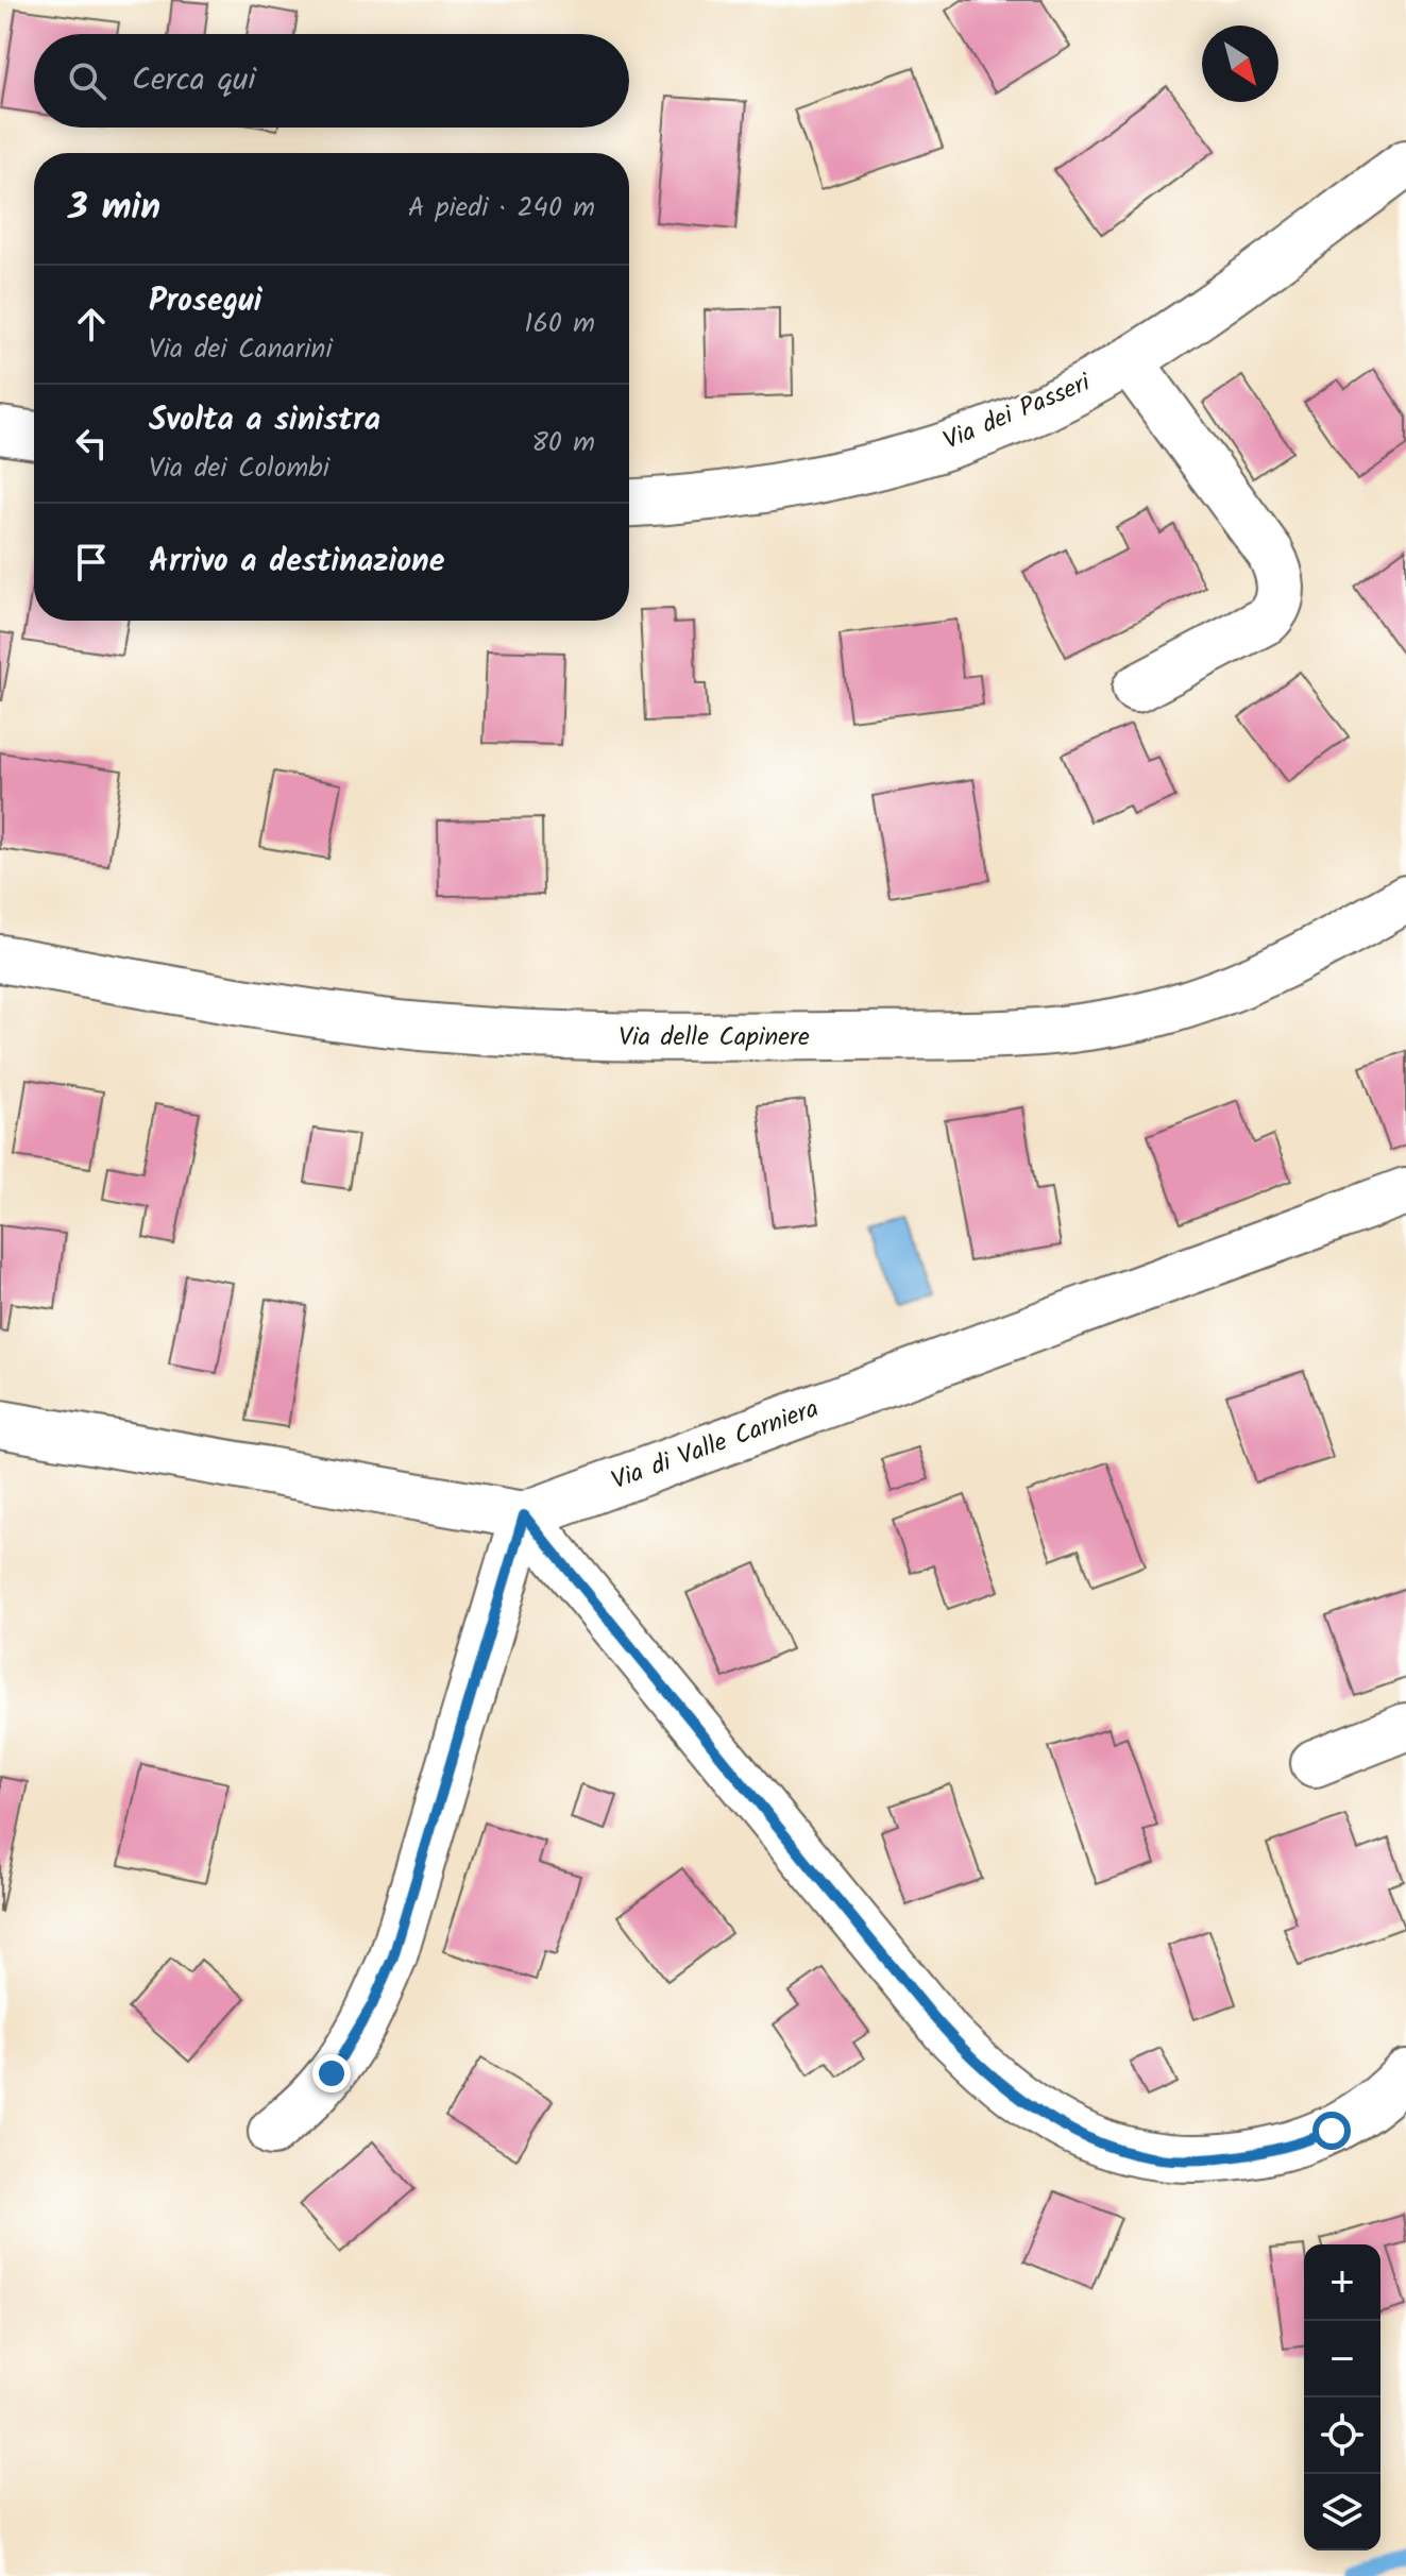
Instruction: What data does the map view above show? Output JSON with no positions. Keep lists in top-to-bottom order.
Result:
{
  "streets": {
    "street": ["Via dei Passeri", "Via delle Capinere", "Via di Valle Carniera"]
  },
  "north": "bottom right",
  "page": {
    "search": "Cerca qui",
    "heading": ["3 min", "A piedi · 240 m"],
    "list": [
      ["Prosegui", "Via dei Canarini", "160 m"],
      ["Svolta a sinistra", "Via dei Colombi", "80 m"],
      "Arrivo a destinazione"
    ],
    "map_buttons": ["+", "−"]
  }
}
